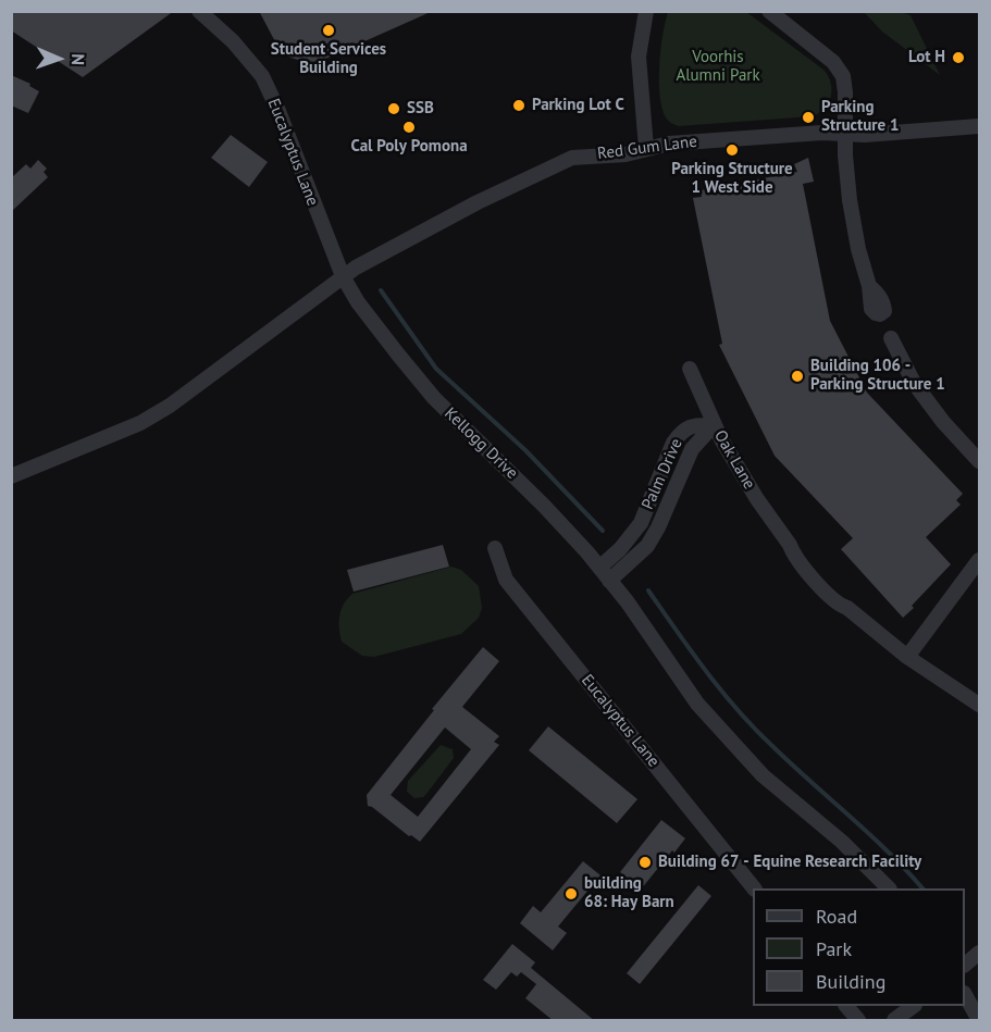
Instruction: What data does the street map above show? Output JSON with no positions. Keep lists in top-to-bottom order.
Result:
{
  "streets": {
    "street": [
      "Red Gum Lane",
      "Eucalyptus Lane",
      "Kellogg Drive",
      "Oak Lane",
      "Palm Drive"
    ]
  },
  "crossings": [
    ["Red Gum Lane", "Eucalyptus Lane"],
    ["Red Gum Lane", "Kellogg Drive"],
    ["Eucalyptus Lane", "Kellogg Drive"],
    ["Kellogg Drive", "Palm Drive"],
    ["Oak Lane", "Palm Drive"]
  ],
  "parks": ["Voorhis Alumni Park"],
  "places": [
    "Student Services Building",
    "Lot H",
    "Parking Lot C",
    "SSB",
    "Parking Structure 1",
    "Cal Poly Pomona",
    "Parking Structure 1 West Side",
    "Building 106 - Parking Structure 1",
    "Building 67 - Equine Research Facility",
    "building 68: Hay Barn"
  ],
  "legend": ["Road", "Park", "Building"],
  "north": "right"
}
